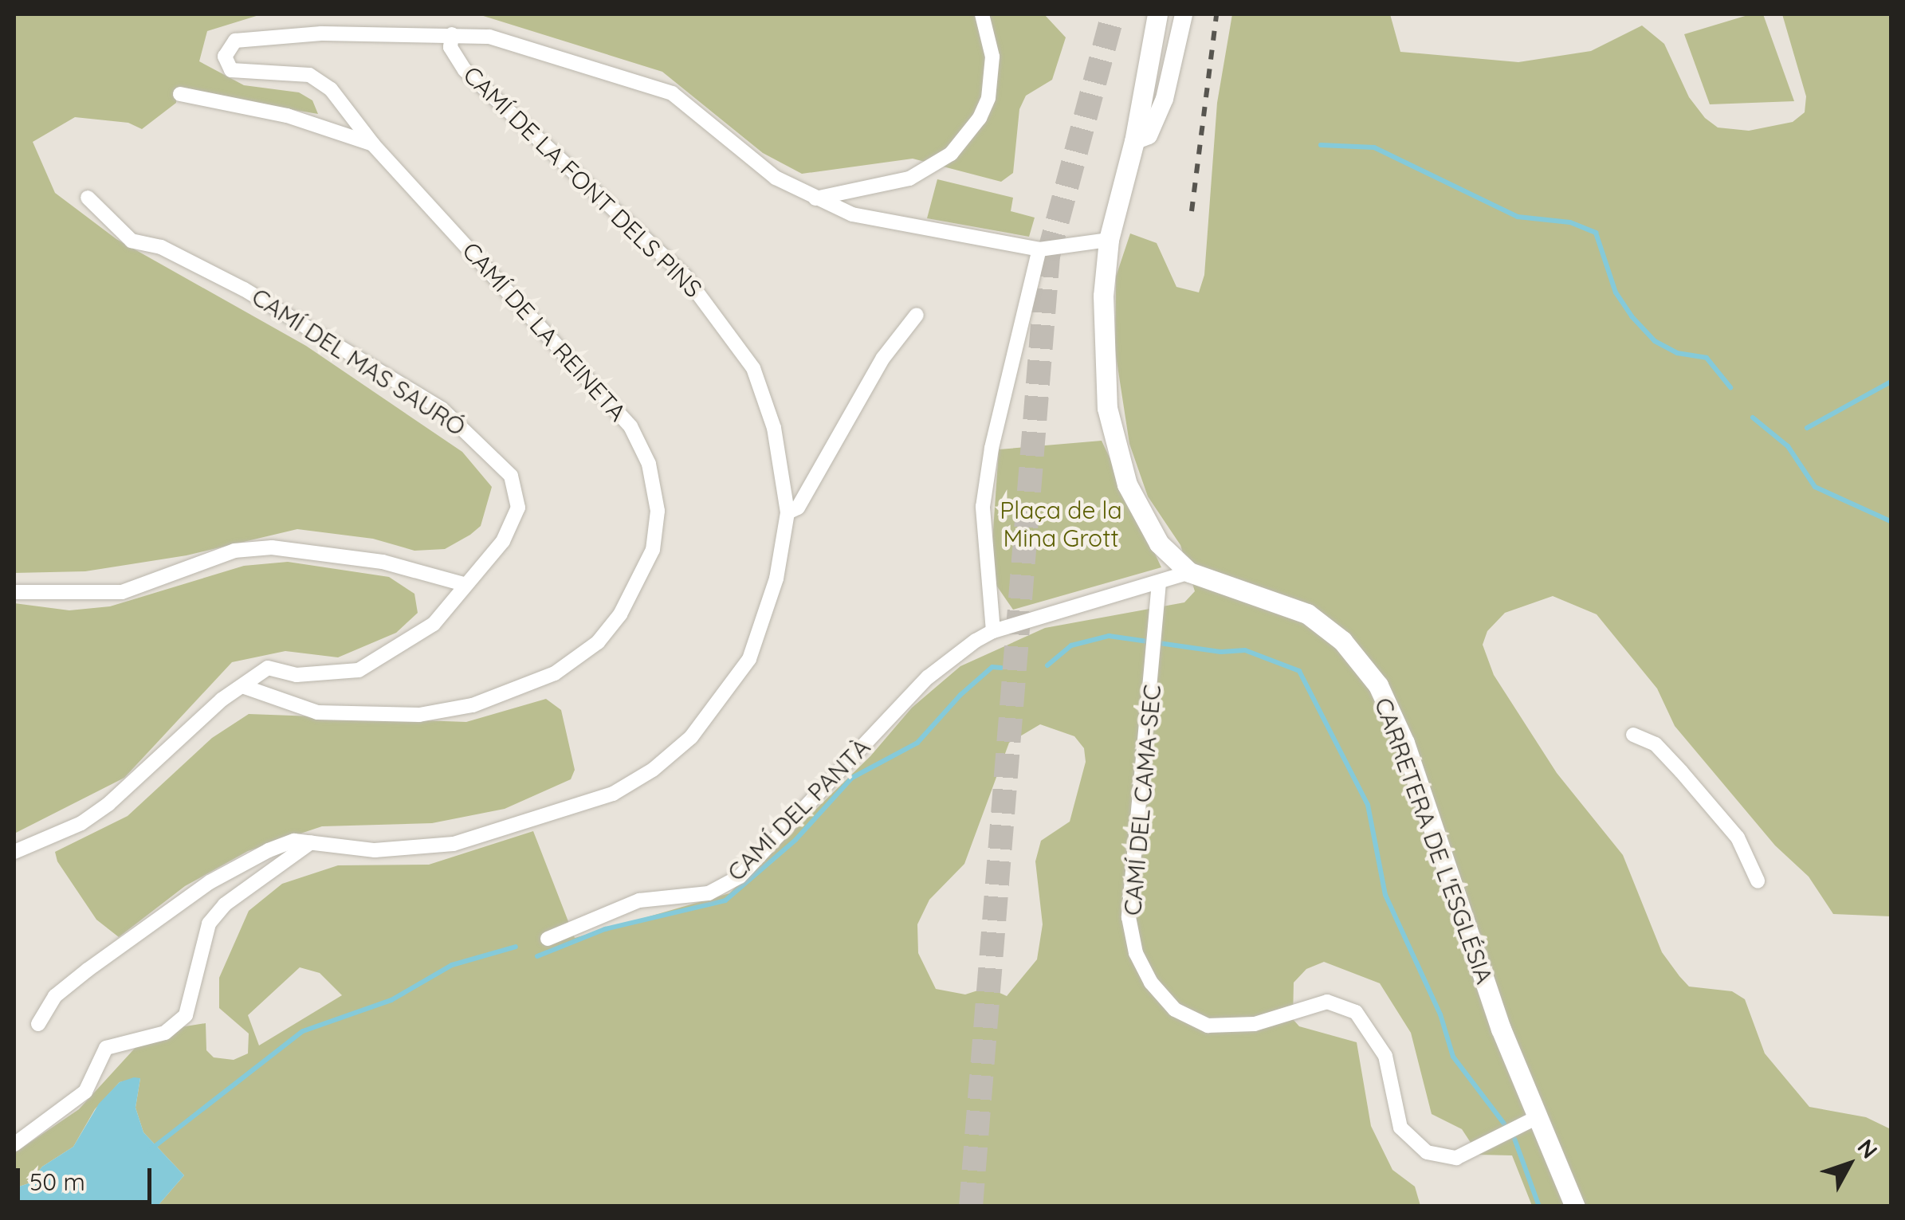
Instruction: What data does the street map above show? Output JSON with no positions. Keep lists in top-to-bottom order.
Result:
{
  "streets": {
    "main road": ["CARRETERA DE L'ESGLÉSIA"],
    "street": [
      "CAMÍ DE LA FONT DELS PINS",
      "CAMÍ DE LA REINETA",
      "CAMÍ DEL MAS SAURÓ",
      "CAMÍ DEL CAMA-SEC",
      "CAMÍ DEL PANTÀ"
    ]
  },
  "crossings": [
    ["CAMÍ DE LA REINETA", "CAMÍ DEL MAS SAURÓ"],
    ["CAMÍ DEL CAMA-SEC", "CARRETERA DE L'ESGLÉSIA"]
  ],
  "parks": ["Plaça de la Mina Grott"],
  "scale_bar": "50 m",
  "north": "top right"
}
